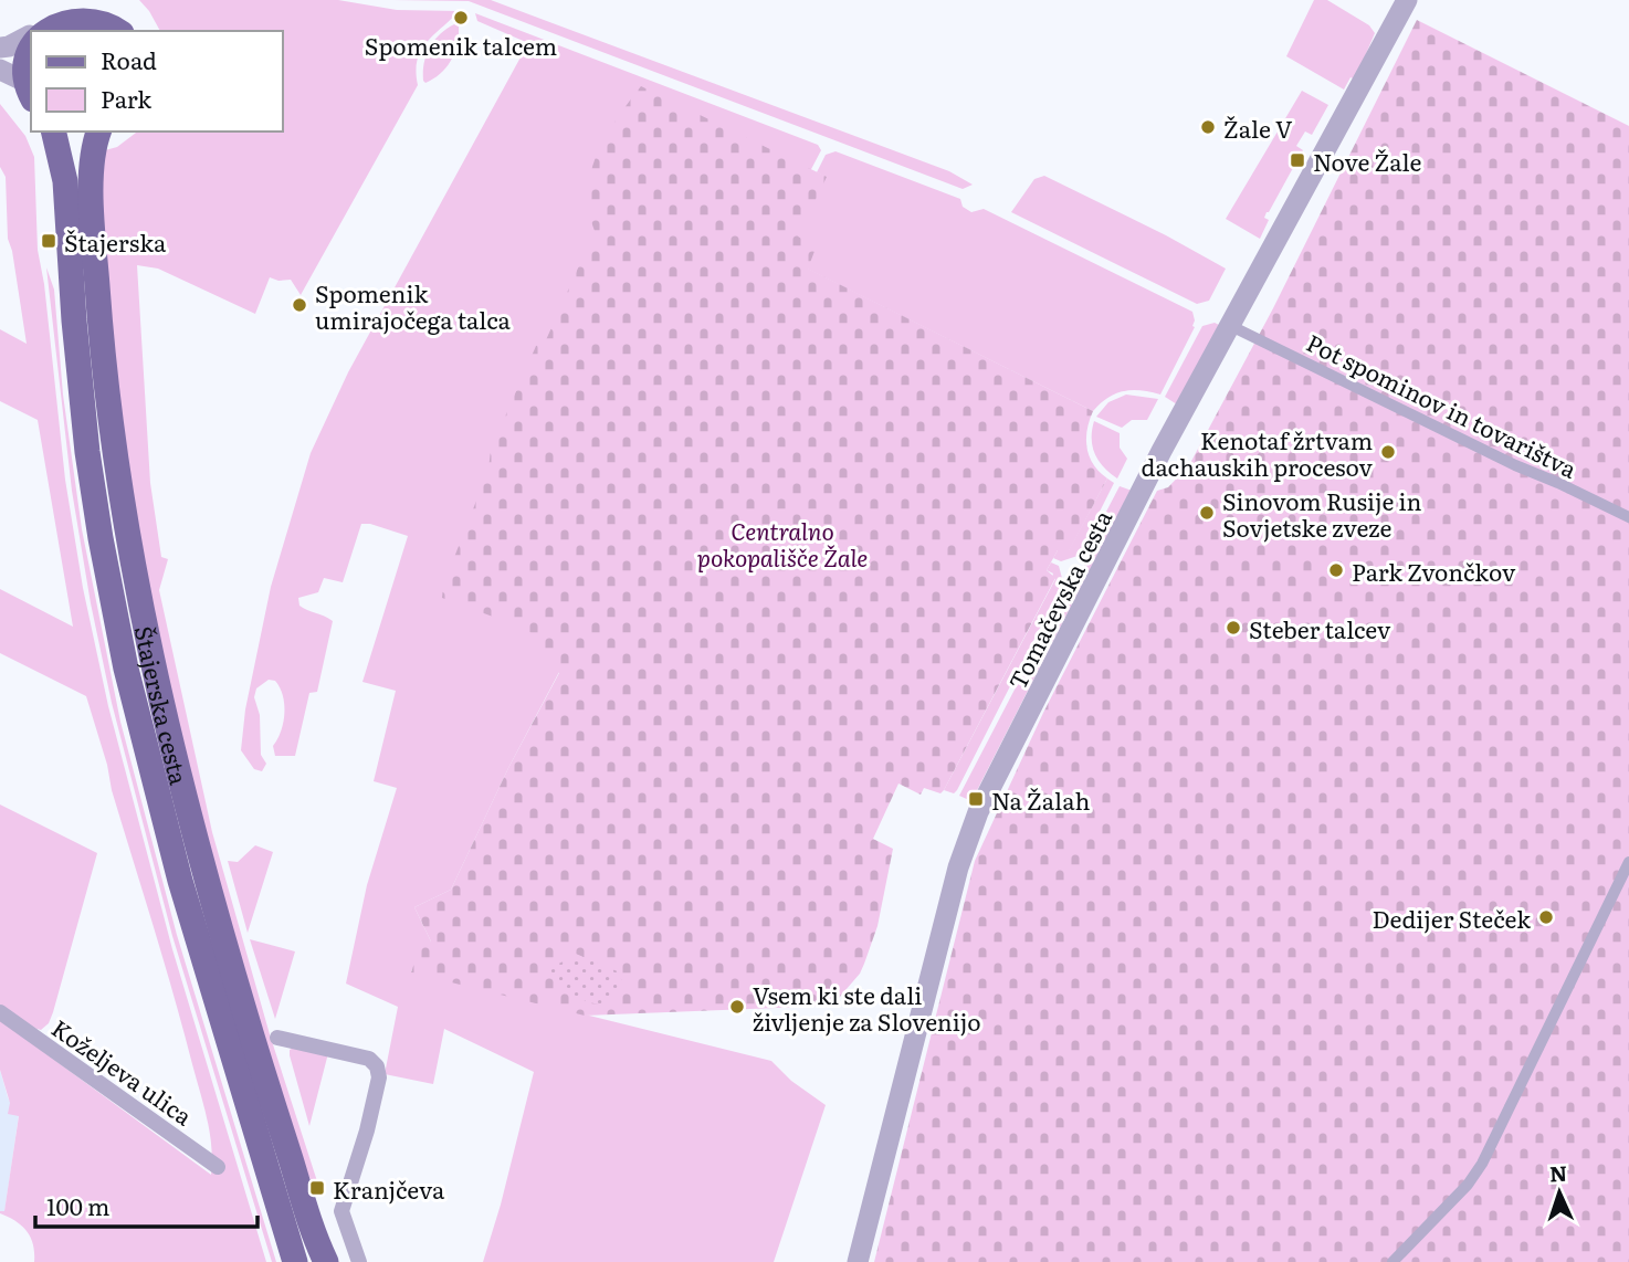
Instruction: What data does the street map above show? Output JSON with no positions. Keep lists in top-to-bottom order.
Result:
{
  "streets": {
    "main road": ["Štajerska cesta"],
    "street": ["Pot spominov in tovarištva", "Tomačevska cesta", "Koželjeva ulica"]
  },
  "parks": ["Centralno pokopališče Žale"],
  "places": {
    "other": [
      "Spomenik talcem",
      "Žale V",
      "Spomenik umirajočega talca",
      "Kenotaf žrtvam dachauskih procesov",
      "Sinovom Rusije in Sovjetske zveze",
      "Park Zvončkov",
      "Steber talcev",
      "Dedijer Steček",
      "Vsem ki ste dali življenje za Slovenijo"
    ],
    "transit": [
      "Nove Žale",
      "Štajerska",
      "Na Žalah",
      "Kranjčeva"
    ]
  },
  "legend": ["Road", "Park"],
  "scale_bar": "100 m",
  "north": "top"
}
